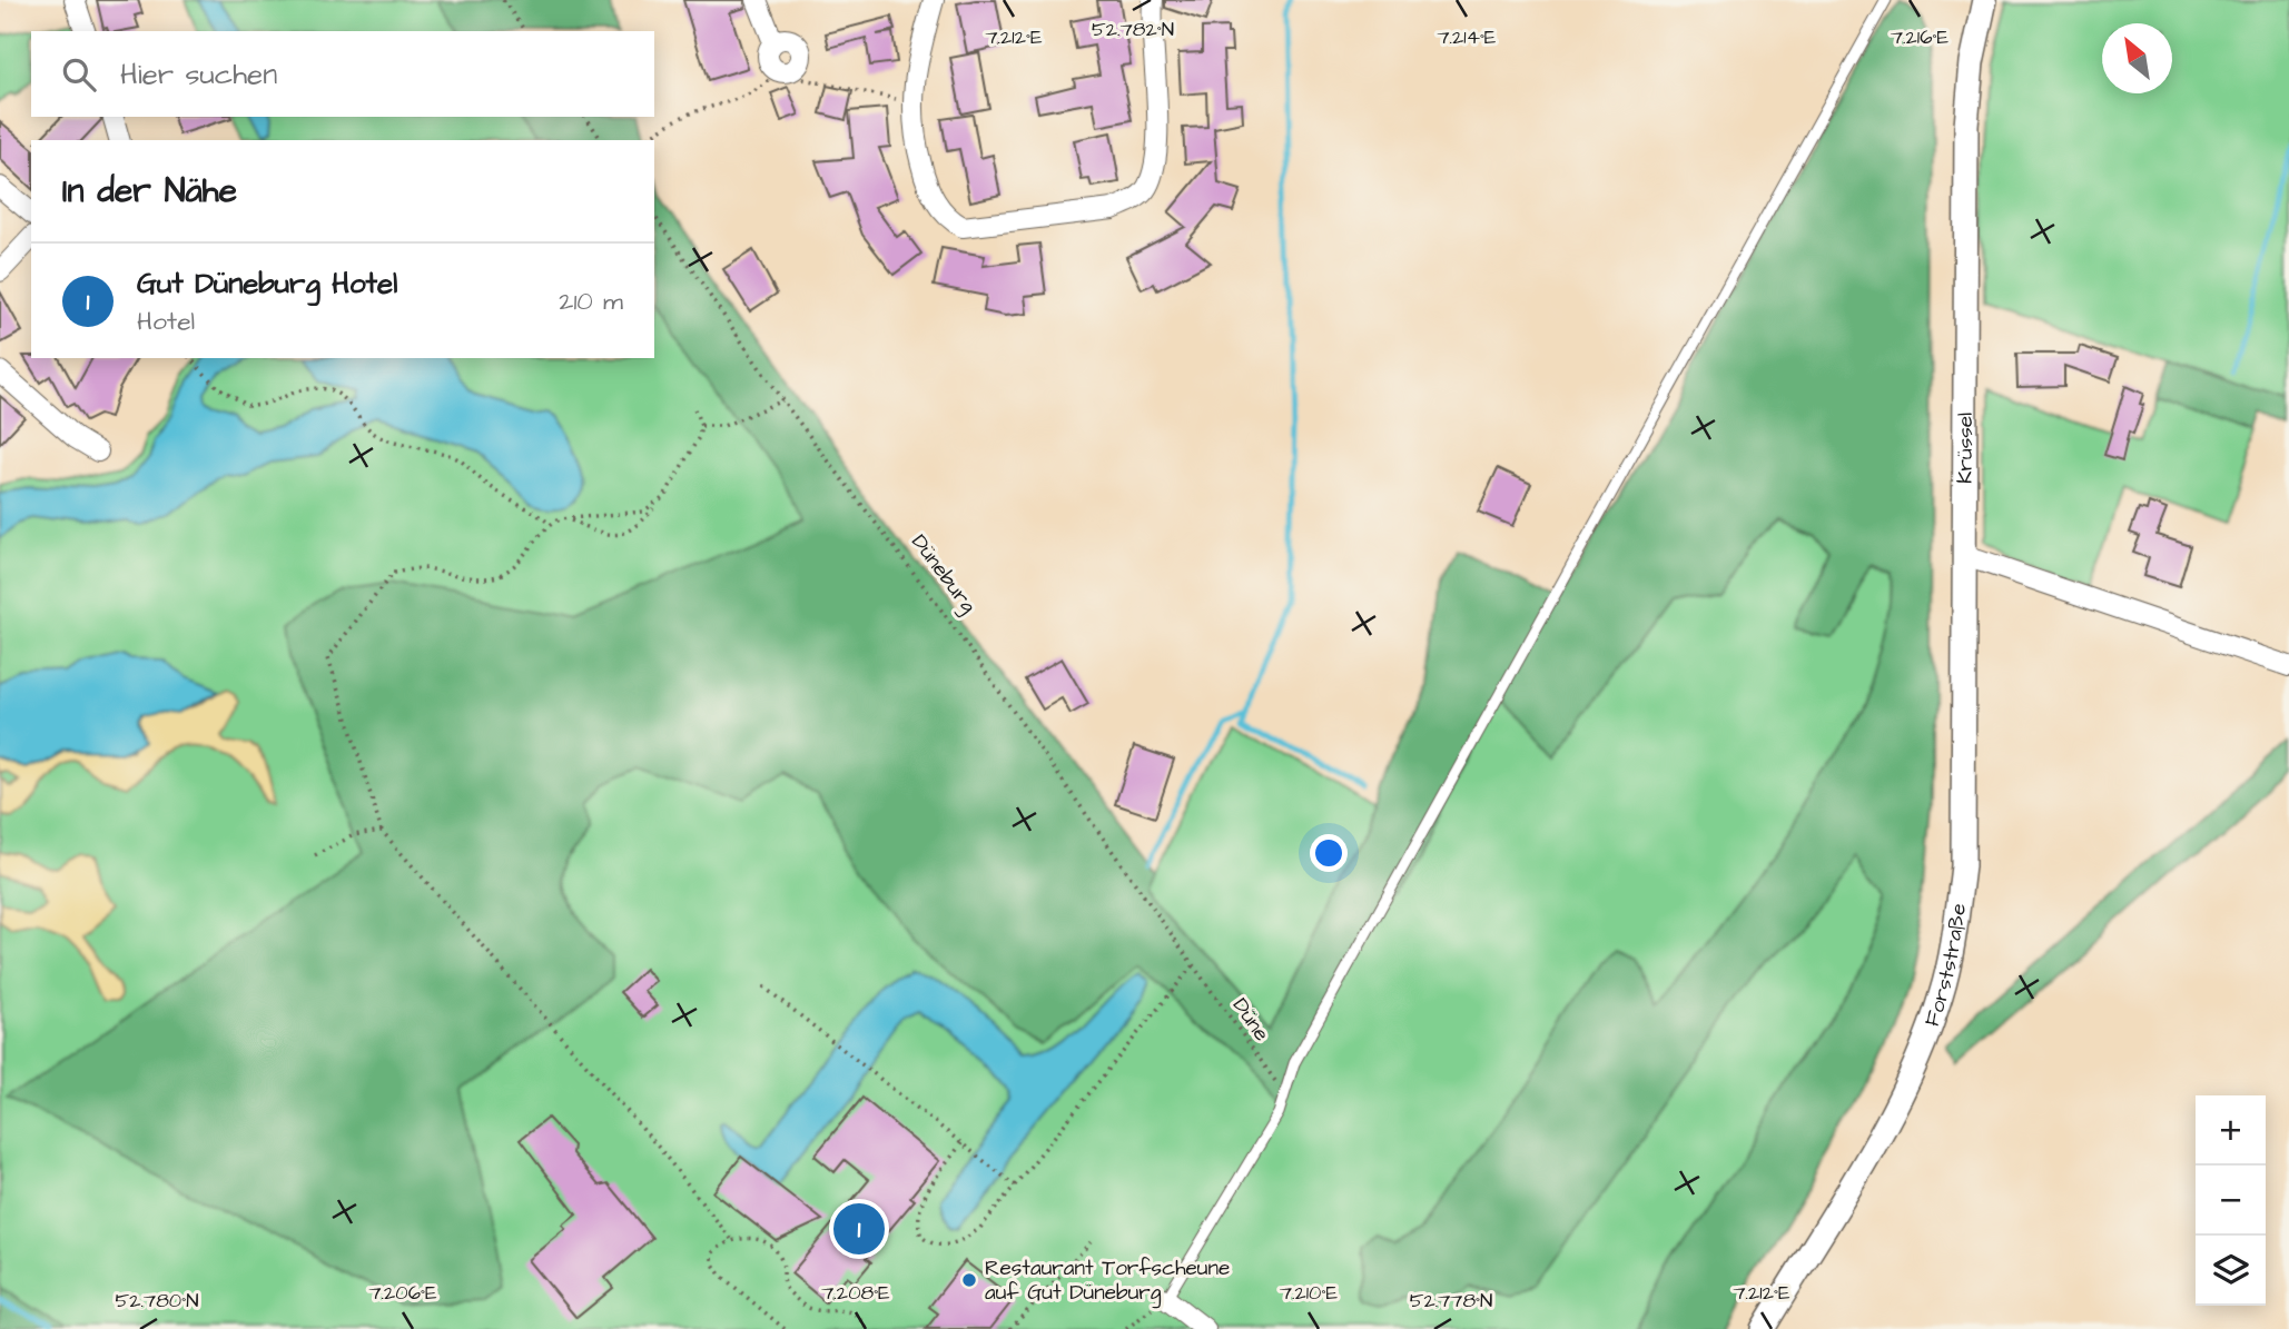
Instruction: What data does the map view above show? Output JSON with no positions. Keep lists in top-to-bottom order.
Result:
{
  "streets": {
    "street": ["Krüssel", "Forststraße"],
    "path": ["Düneburg", "Düne"]
  },
  "crossings": [
    ["Krüssel", "Forststraße"],
    ["Düneburg", "Düne"]
  ],
  "places": ["Restaurant Torfscheune auf Gut Düneburg"],
  "north": "top left",
  "page": {
    "search": "Hier suchen",
    "heading": "In der Nähe",
    "list": [
      {
        "mark": "1",
        "name": "Gut Düneburg Hotel",
        "note": "Hotel",
        "value": "210 m"
      }
    ],
    "map_buttons": ["+", "−"],
    "pins": "1"
  },
  "coordinates": [
    "52.782°N",
    "7.212°E",
    "7.214°E",
    "7.216°E",
    "7.206°E",
    "7.208°E",
    "7.210°E",
    "52.780°N",
    "52.778°N"
  ]
}
